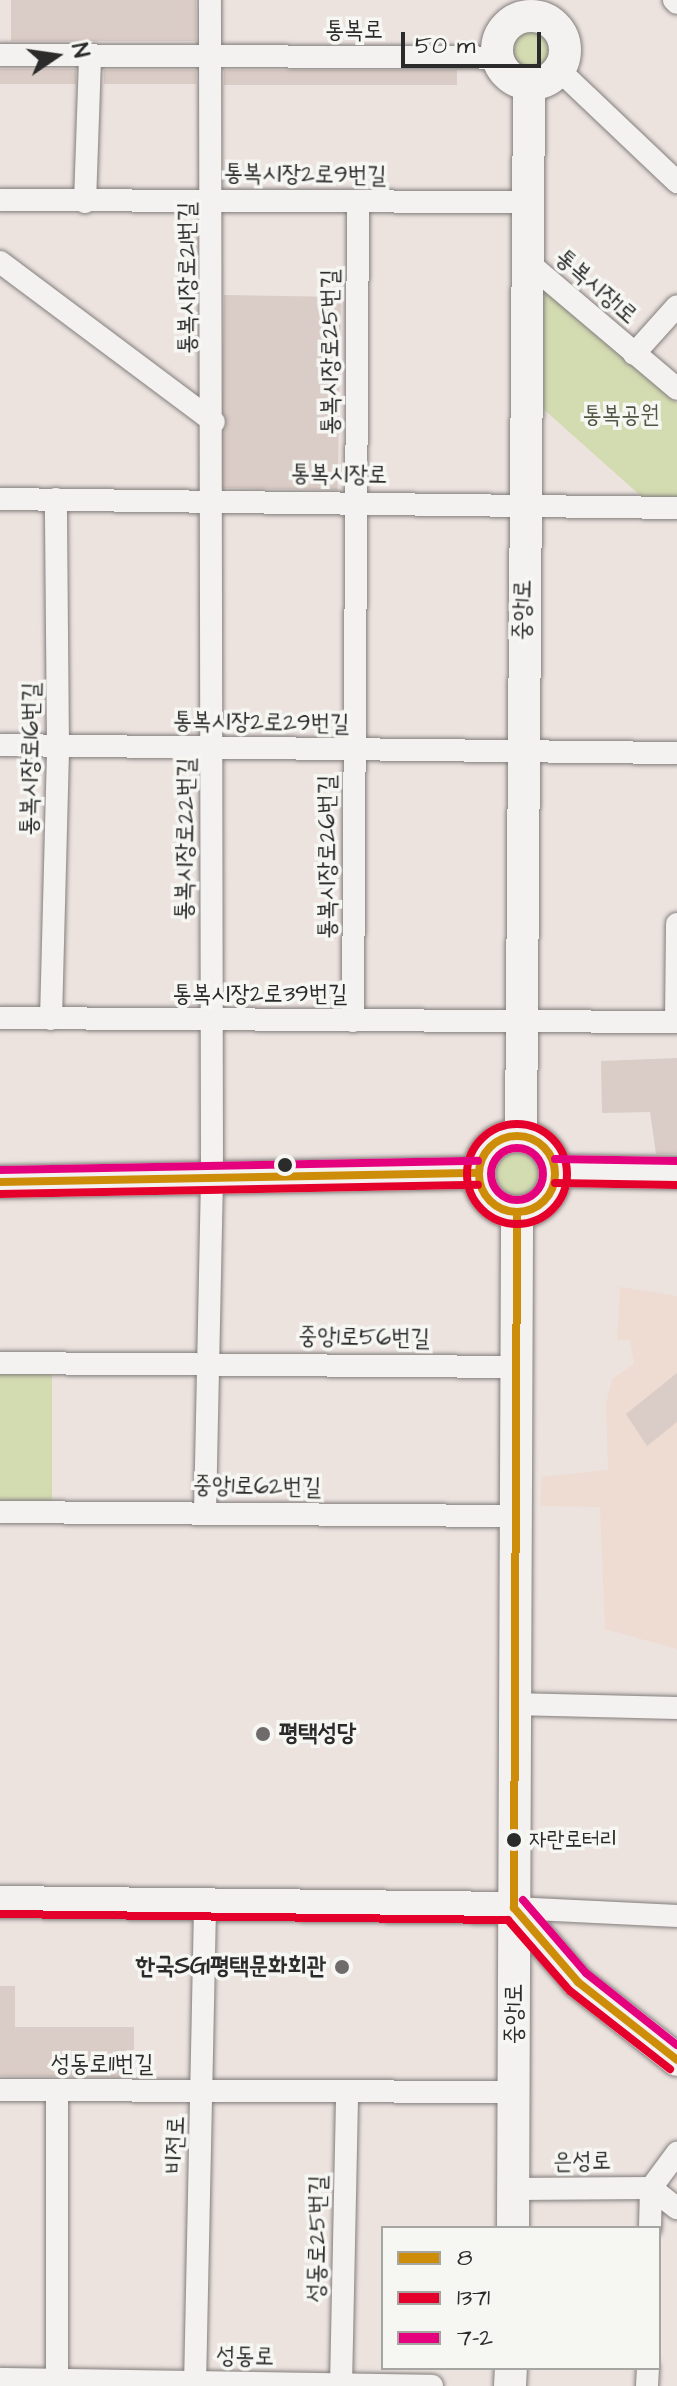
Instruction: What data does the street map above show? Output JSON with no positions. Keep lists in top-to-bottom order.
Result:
{
  "streets": {
    "street": [
      "통복로",
      "통복시장2로9번길",
      "통복시장로21번길",
      "통복시장1로",
      "통복시장로25번길",
      "통복시장로",
      "중앙1로",
      "통복시장2로29번길",
      "통복시장로16번길",
      "통복시장로22번길",
      "통복시장로26번길",
      "통복시장2로39번길",
      "중앙1로56번길",
      "중앙1로62번길",
      "성동로11번길",
      "비전로",
      "은성로",
      "성동로25번길",
      "성동로"
    ]
  },
  "crossings": [
    ["통복로", "통복시장로21번길"],
    ["통복로", "중앙1로"],
    ["통복시장2로9번길", "통복시장로21번길"],
    ["통복시장2로9번길", "통복시장로25번길"],
    ["통복시장2로9번길", "중앙1로"],
    ["통복시장로21번길", "통복시장로"],
    ["통복시장로21번길", "통복시장로22번길"],
    ["통복시장1로", "중앙1로"],
    ["통복시장로25번길", "통복시장로"],
    ["통복시장로25번길", "통복시장로26번길"],
    ["통복시장로", "중앙1로"],
    ["통복시장로", "통복시장로16번길"],
    ["통복시장로", "통복시장로22번길"],
    ["통복시장로", "통복시장로26번길"],
    ["중앙1로", "통복시장2로29번길"],
    ["중앙1로", "통복시장2로39번길"],
    ["중앙1로", "중앙1로56번길"],
    ["중앙1로", "중앙1로62번길"],
    ["중앙1로", "은성로"],
    ["통복시장2로29번길", "통복시장로16번길"],
    ["통복시장2로29번길", "통복시장로22번길"],
    ["통복시장2로29번길", "통복시장로26번길"],
    ["통복시장로16번길", "통복시장2로39번길"],
    ["통복시장로22번길", "통복시장2로39번길"],
    ["통복시장로26번길", "통복시장2로39번길"],
    ["성동로11번길", "비전로"],
    ["비전로", "성동로"],
    ["성동로25번길", "성동로"]
  ],
  "parks": ["통복공원"],
  "places": ["평택성당", "자란로터리", "한국SGI평택문화회관"],
  "lines": ["transit line 1371", "transit line 8", "transit line 7-2"],
  "legend": ["8", "1371", "7-2"],
  "scale_bar": "50 m",
  "north": "right"
}
